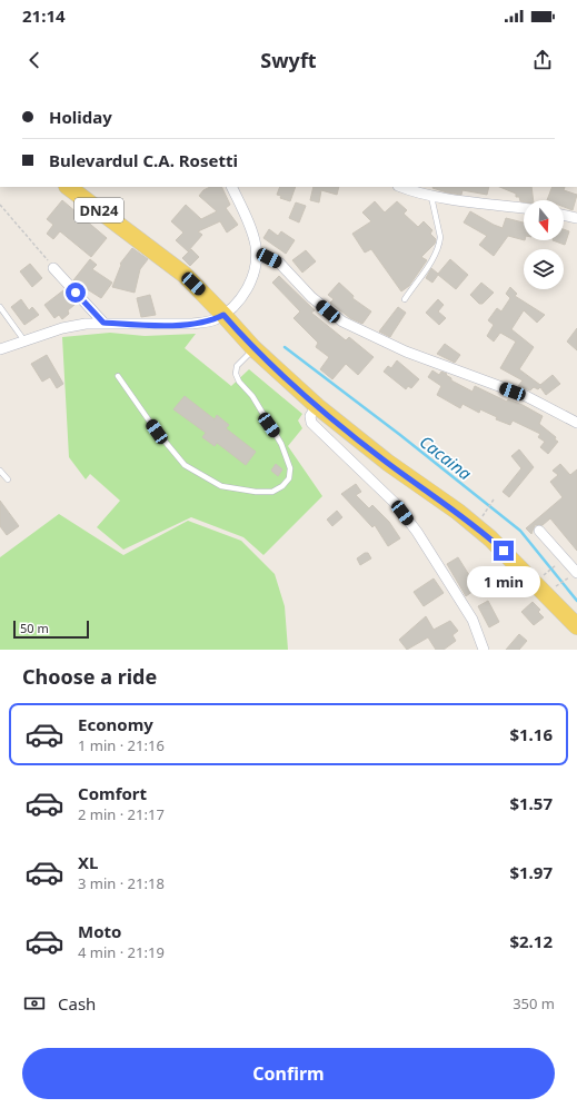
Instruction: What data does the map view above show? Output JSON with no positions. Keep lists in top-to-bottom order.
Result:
{
  "streets": {
    "main road": ["DN24"]
  },
  "water": ["Cacaina"],
  "scale_bar": "50 m",
  "north": "bottom",
  "page": {
    "status": "21:14",
    "header": "Swyft",
    "banner": ["Holiday", "Bulevardul C.A. Rosetti"],
    "bubble": "1 min",
    "scale": "50 m",
    "heading": "Choose a ride",
    "list": [
      {
        "name": "Economy",
        "note": "1 min · 21:16",
        "value": "$1.16"
      },
      {
        "name": "Comfort",
        "note": "2 min · 21:17",
        "value": "$1.57"
      },
      {
        "name": "XL",
        "note": "3 min · 21:18",
        "value": "$1.97"
      },
      {
        "name": "Moto",
        "note": "4 min · 21:19",
        "value": "$2.12"
      }
    ],
    "pay": ["Cash", "350 m"],
    "buttons": "Confirm"
  }
}
